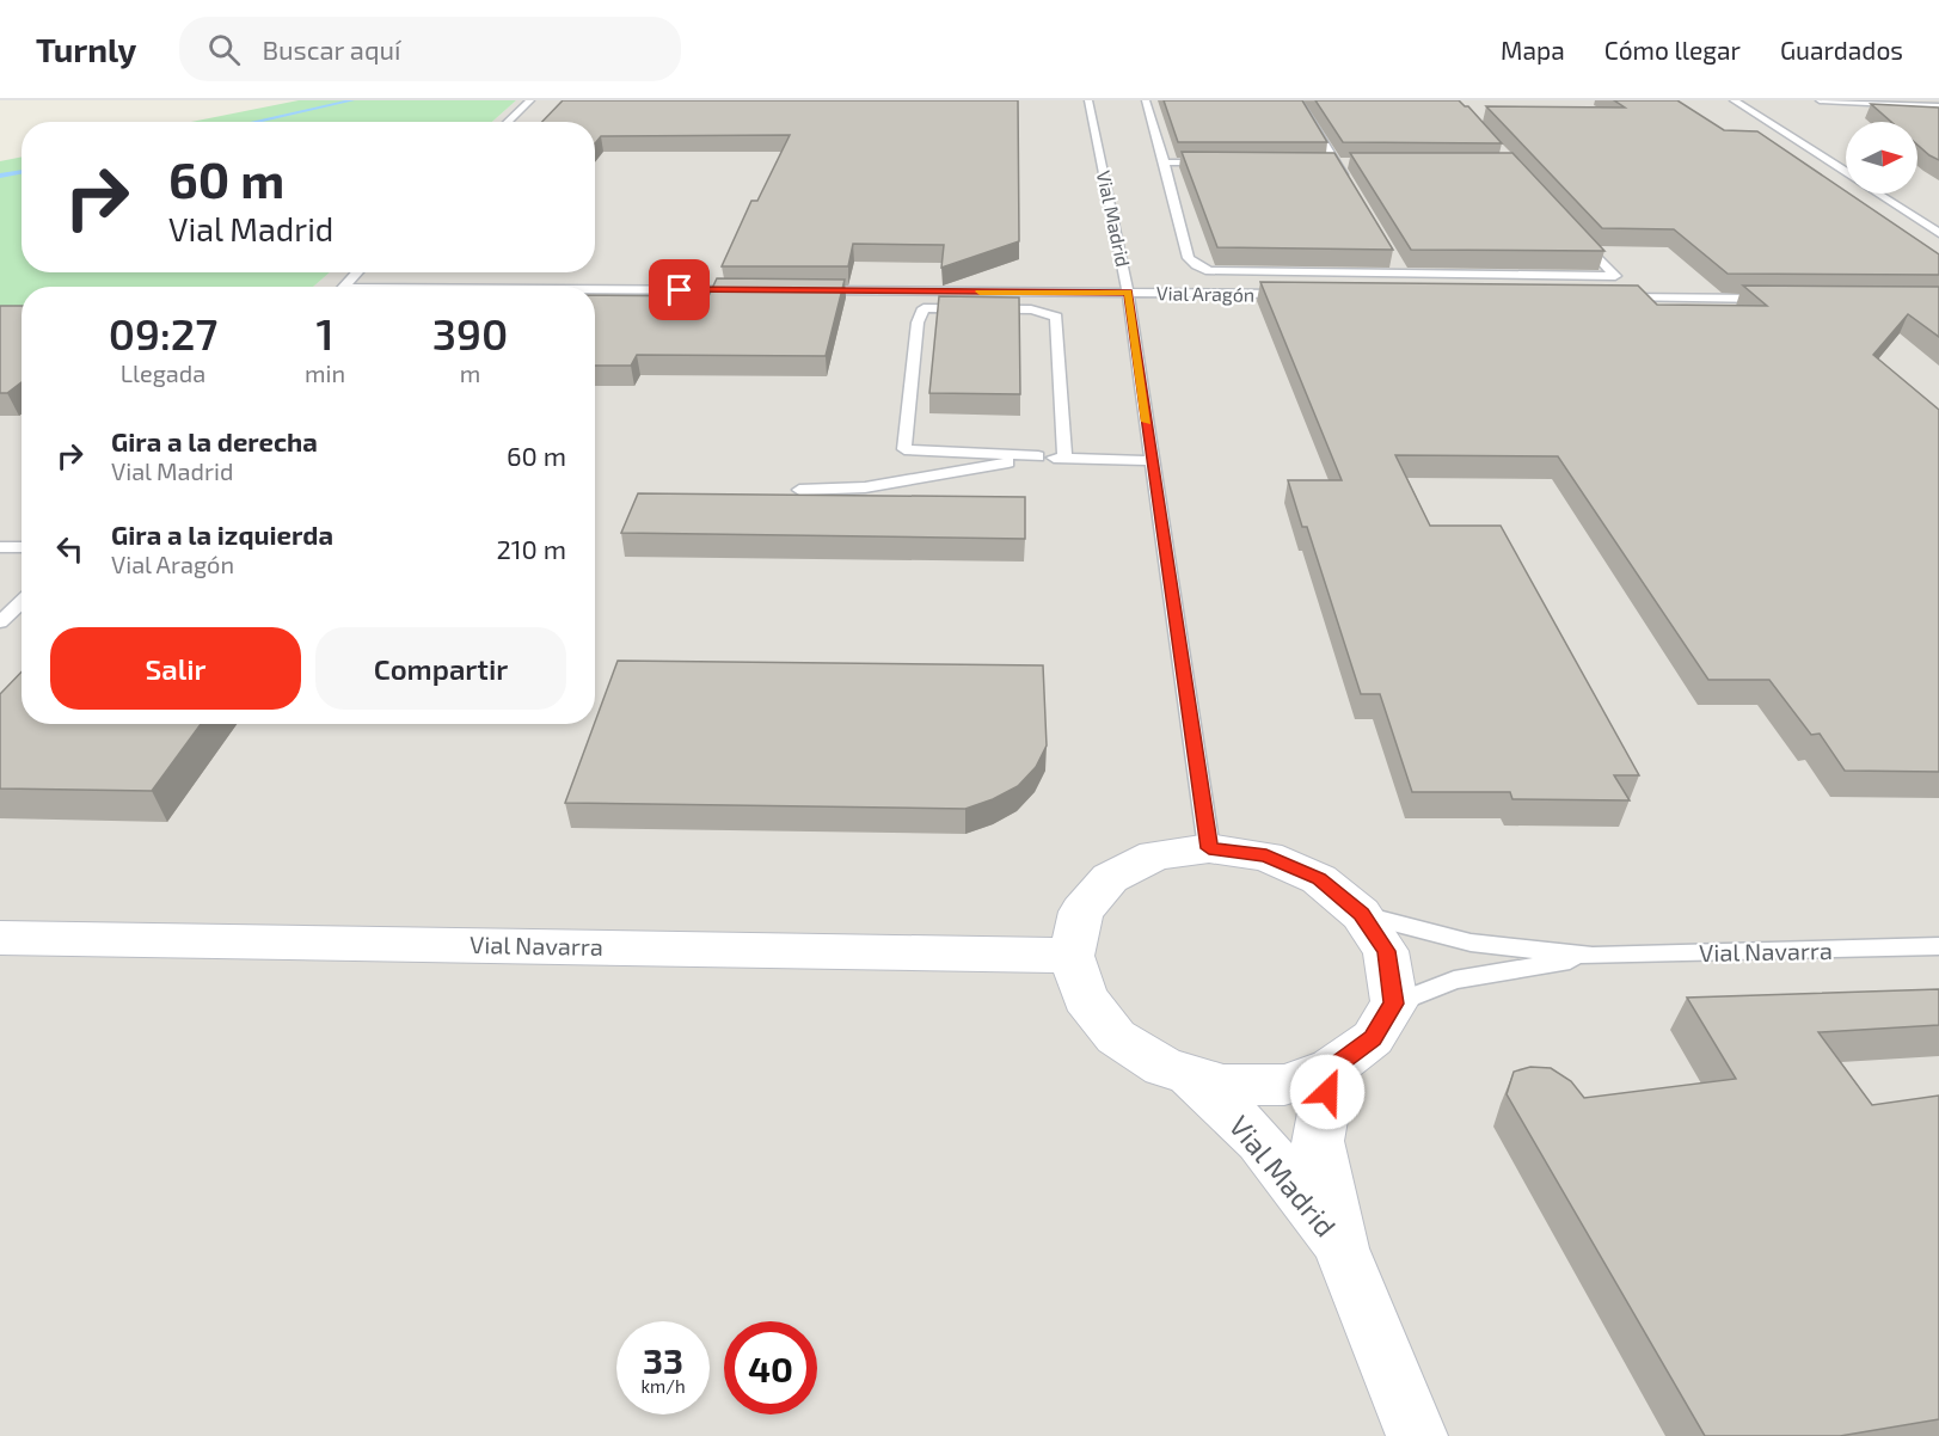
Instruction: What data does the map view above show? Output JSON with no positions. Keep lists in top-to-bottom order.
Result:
{
  "streets": {
    "street": ["Vial Madrid", "Vial Navarra"],
    "lane": ["Vial Aragón"]
  },
  "crossings": [
    ["Vial Madrid", "Vial Aragón"]
  ],
  "north": "right",
  "page": {
    "header": "Turnly",
    "search": "Buscar aquí",
    "nav": ["Mapa", "Cómo llegar", "Guardados"],
    "turn": ["60 m", "Vial Madrid"],
    "eta": [
      "09:27",
      "Llegada",
      "1",
      "min",
      "390",
      "m"
    ],
    "list": [
      {
        "name": "Gira a la derecha",
        "note": "Vial Madrid",
        "value": "60 m"
      },
      {
        "name": "Gira a la izquierda",
        "note": "Vial Aragón",
        "value": "210 m"
      }
    ],
    "buttons": ["Salir", "Compartir"],
    "speed": "33 km/h",
    "limit": "40"
  }
}
